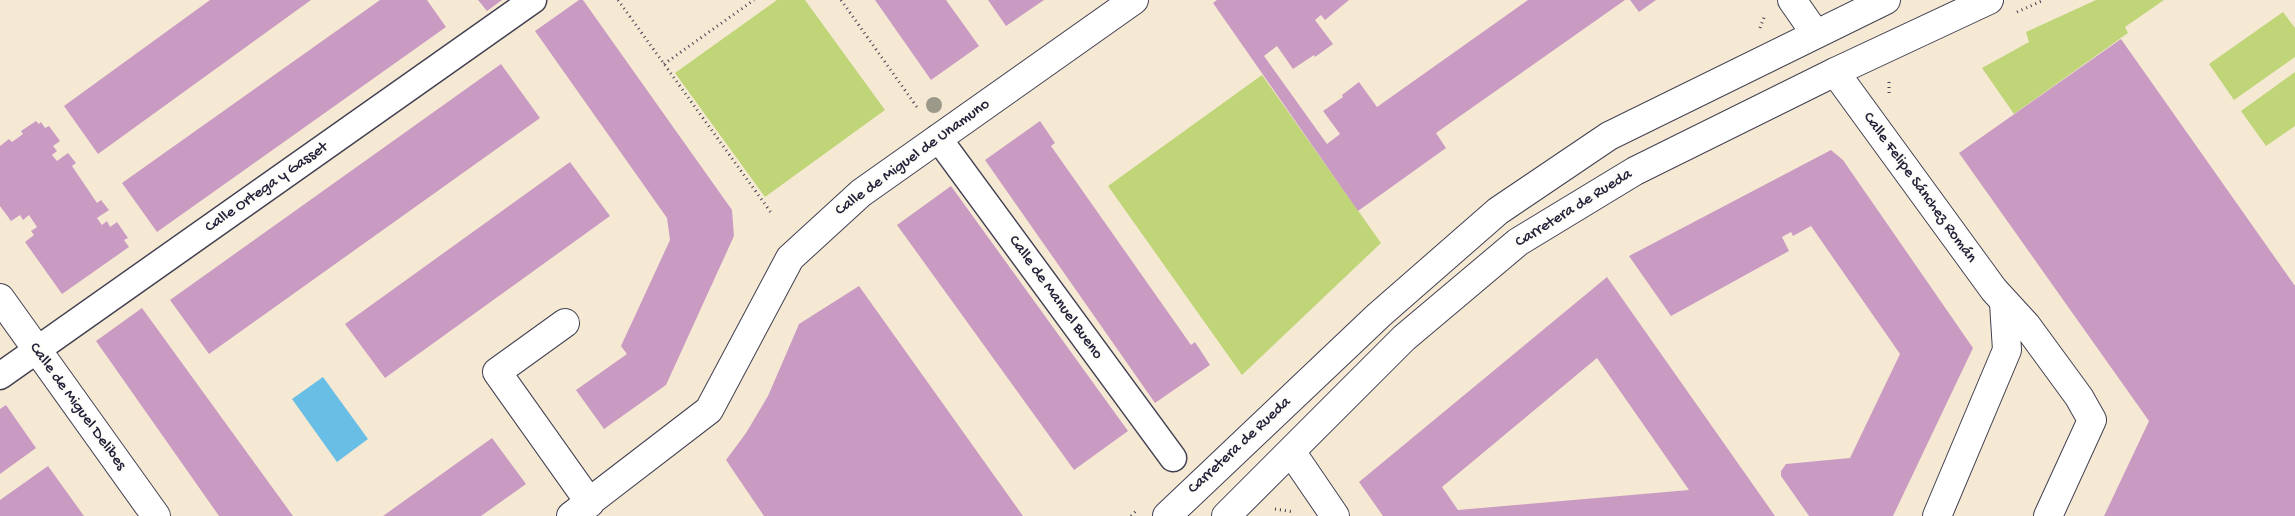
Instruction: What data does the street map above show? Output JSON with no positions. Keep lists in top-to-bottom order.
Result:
{
  "streets": {
    "street": [
      "Calle de Miguel de Unamuno",
      "Calle Ortega y Gasset",
      "Calle Felipe Sánchez Román",
      "Carretera de Rueda",
      "Calle de Manuel Bueno",
      "Calle de Miguel Delibes"
    ]
  },
  "crossings": [
    ["Calle de Miguel de Unamuno", "Calle de Manuel Bueno"],
    ["Calle Ortega y Gasset", "Calle de Miguel Delibes"],
    ["Calle Felipe Sánchez Román", "Carretera de Rueda"]
  ]
}
